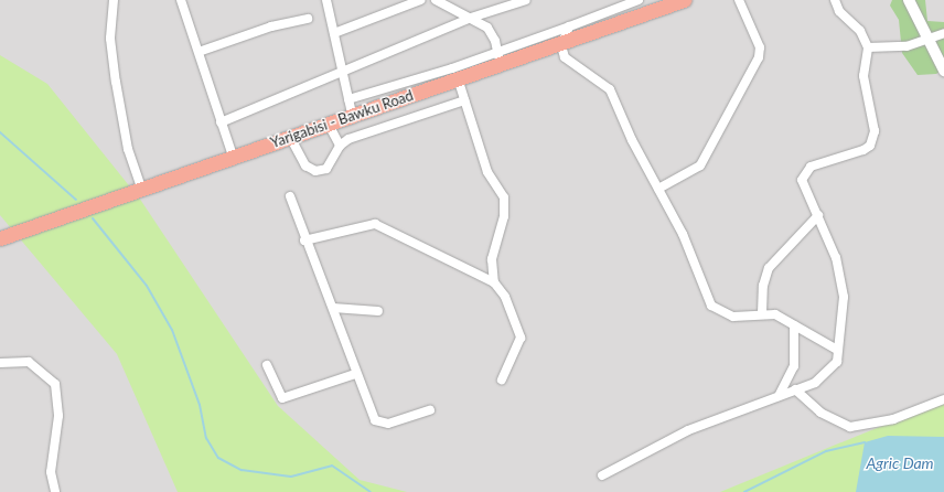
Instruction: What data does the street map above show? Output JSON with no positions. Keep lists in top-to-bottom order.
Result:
{
  "streets": {
    "highway": ["Yarigabisi - Bawku Road"]
  },
  "water": ["Agric Dam"]
}
